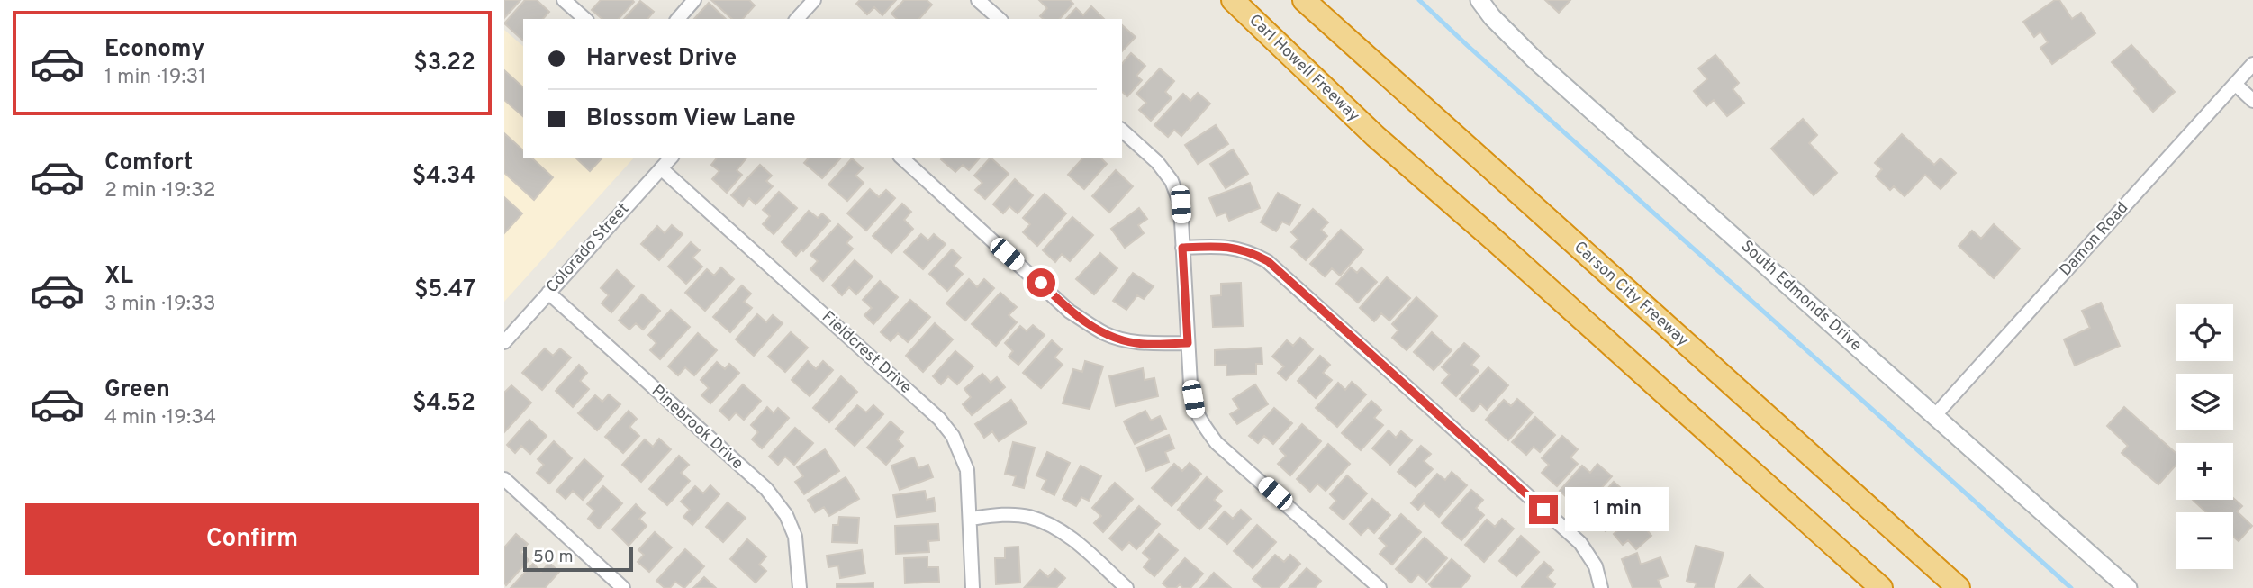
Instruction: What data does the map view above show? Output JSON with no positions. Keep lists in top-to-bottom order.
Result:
{
  "streets": {
    "highway": ["Carl Howell Freeway", "Carson City Freeway"],
    "street": [
      "Damon Road",
      "Colorado Street",
      "South Edmonds Drive",
      "Fieldcrest Drive",
      "Pinebrook Drive"
    ]
  },
  "crossings": [
    ["Damon Road", "South Edmonds Drive"],
    ["Colorado Street", "Fieldcrest Drive"],
    ["Colorado Street", "Pinebrook Drive"]
  ],
  "scale_bar": "50 m",
  "page": {
    "list": [
      {
        "name": "Economy",
        "note": "1 min · 19:31",
        "value": "$3.22"
      },
      {
        "name": "Comfort",
        "note": "2 min · 19:32",
        "value": "$4.34"
      },
      {
        "name": "XL",
        "note": "3 min · 19:33",
        "value": "$5.47"
      },
      {
        "name": "Green",
        "note": "4 min · 19:34",
        "value": "$4.52"
      }
    ],
    "banner": ["Harvest Drive", "Blossom View Lane"],
    "map_buttons": ["+", "−"],
    "bubble": "1 min",
    "buttons": "Confirm",
    "scale": "50 m"
  }
}
